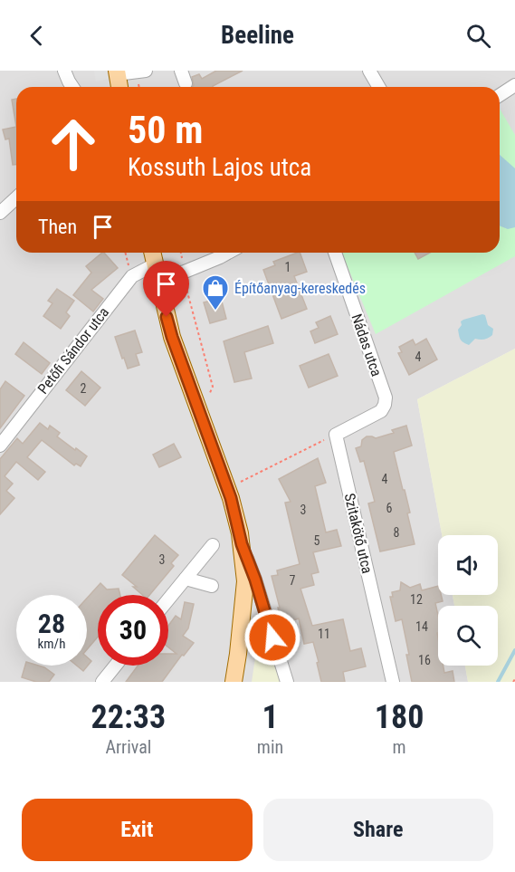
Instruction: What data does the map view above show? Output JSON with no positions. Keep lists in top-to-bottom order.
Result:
{
  "streets": {
    "street": ["Nádas utca", "Petőfi Sándor utca", "Szitakötő utca"]
  },
  "crossings": [
    ["Nádas utca", "Szitakötő utca"]
  ],
  "places": {
    "shop": ["Építőanyag-kereskedés"]
  },
  "house_numbers": [
    "1",
    "4",
    "2",
    "4",
    "6",
    "3",
    "8",
    "5",
    "3",
    "7",
    "12",
    "14",
    "11",
    "16"
  ],
  "page": {
    "header": "Beeline",
    "turn": ["50 m", "Kossuth Lajos utca"],
    "then": "Then",
    "speed": "28 km/h",
    "limit": "30",
    "eta": [
      "22:33",
      "Arrival",
      "1",
      "min",
      "180",
      "m"
    ],
    "buttons": ["Exit", "Share"]
  }
}
